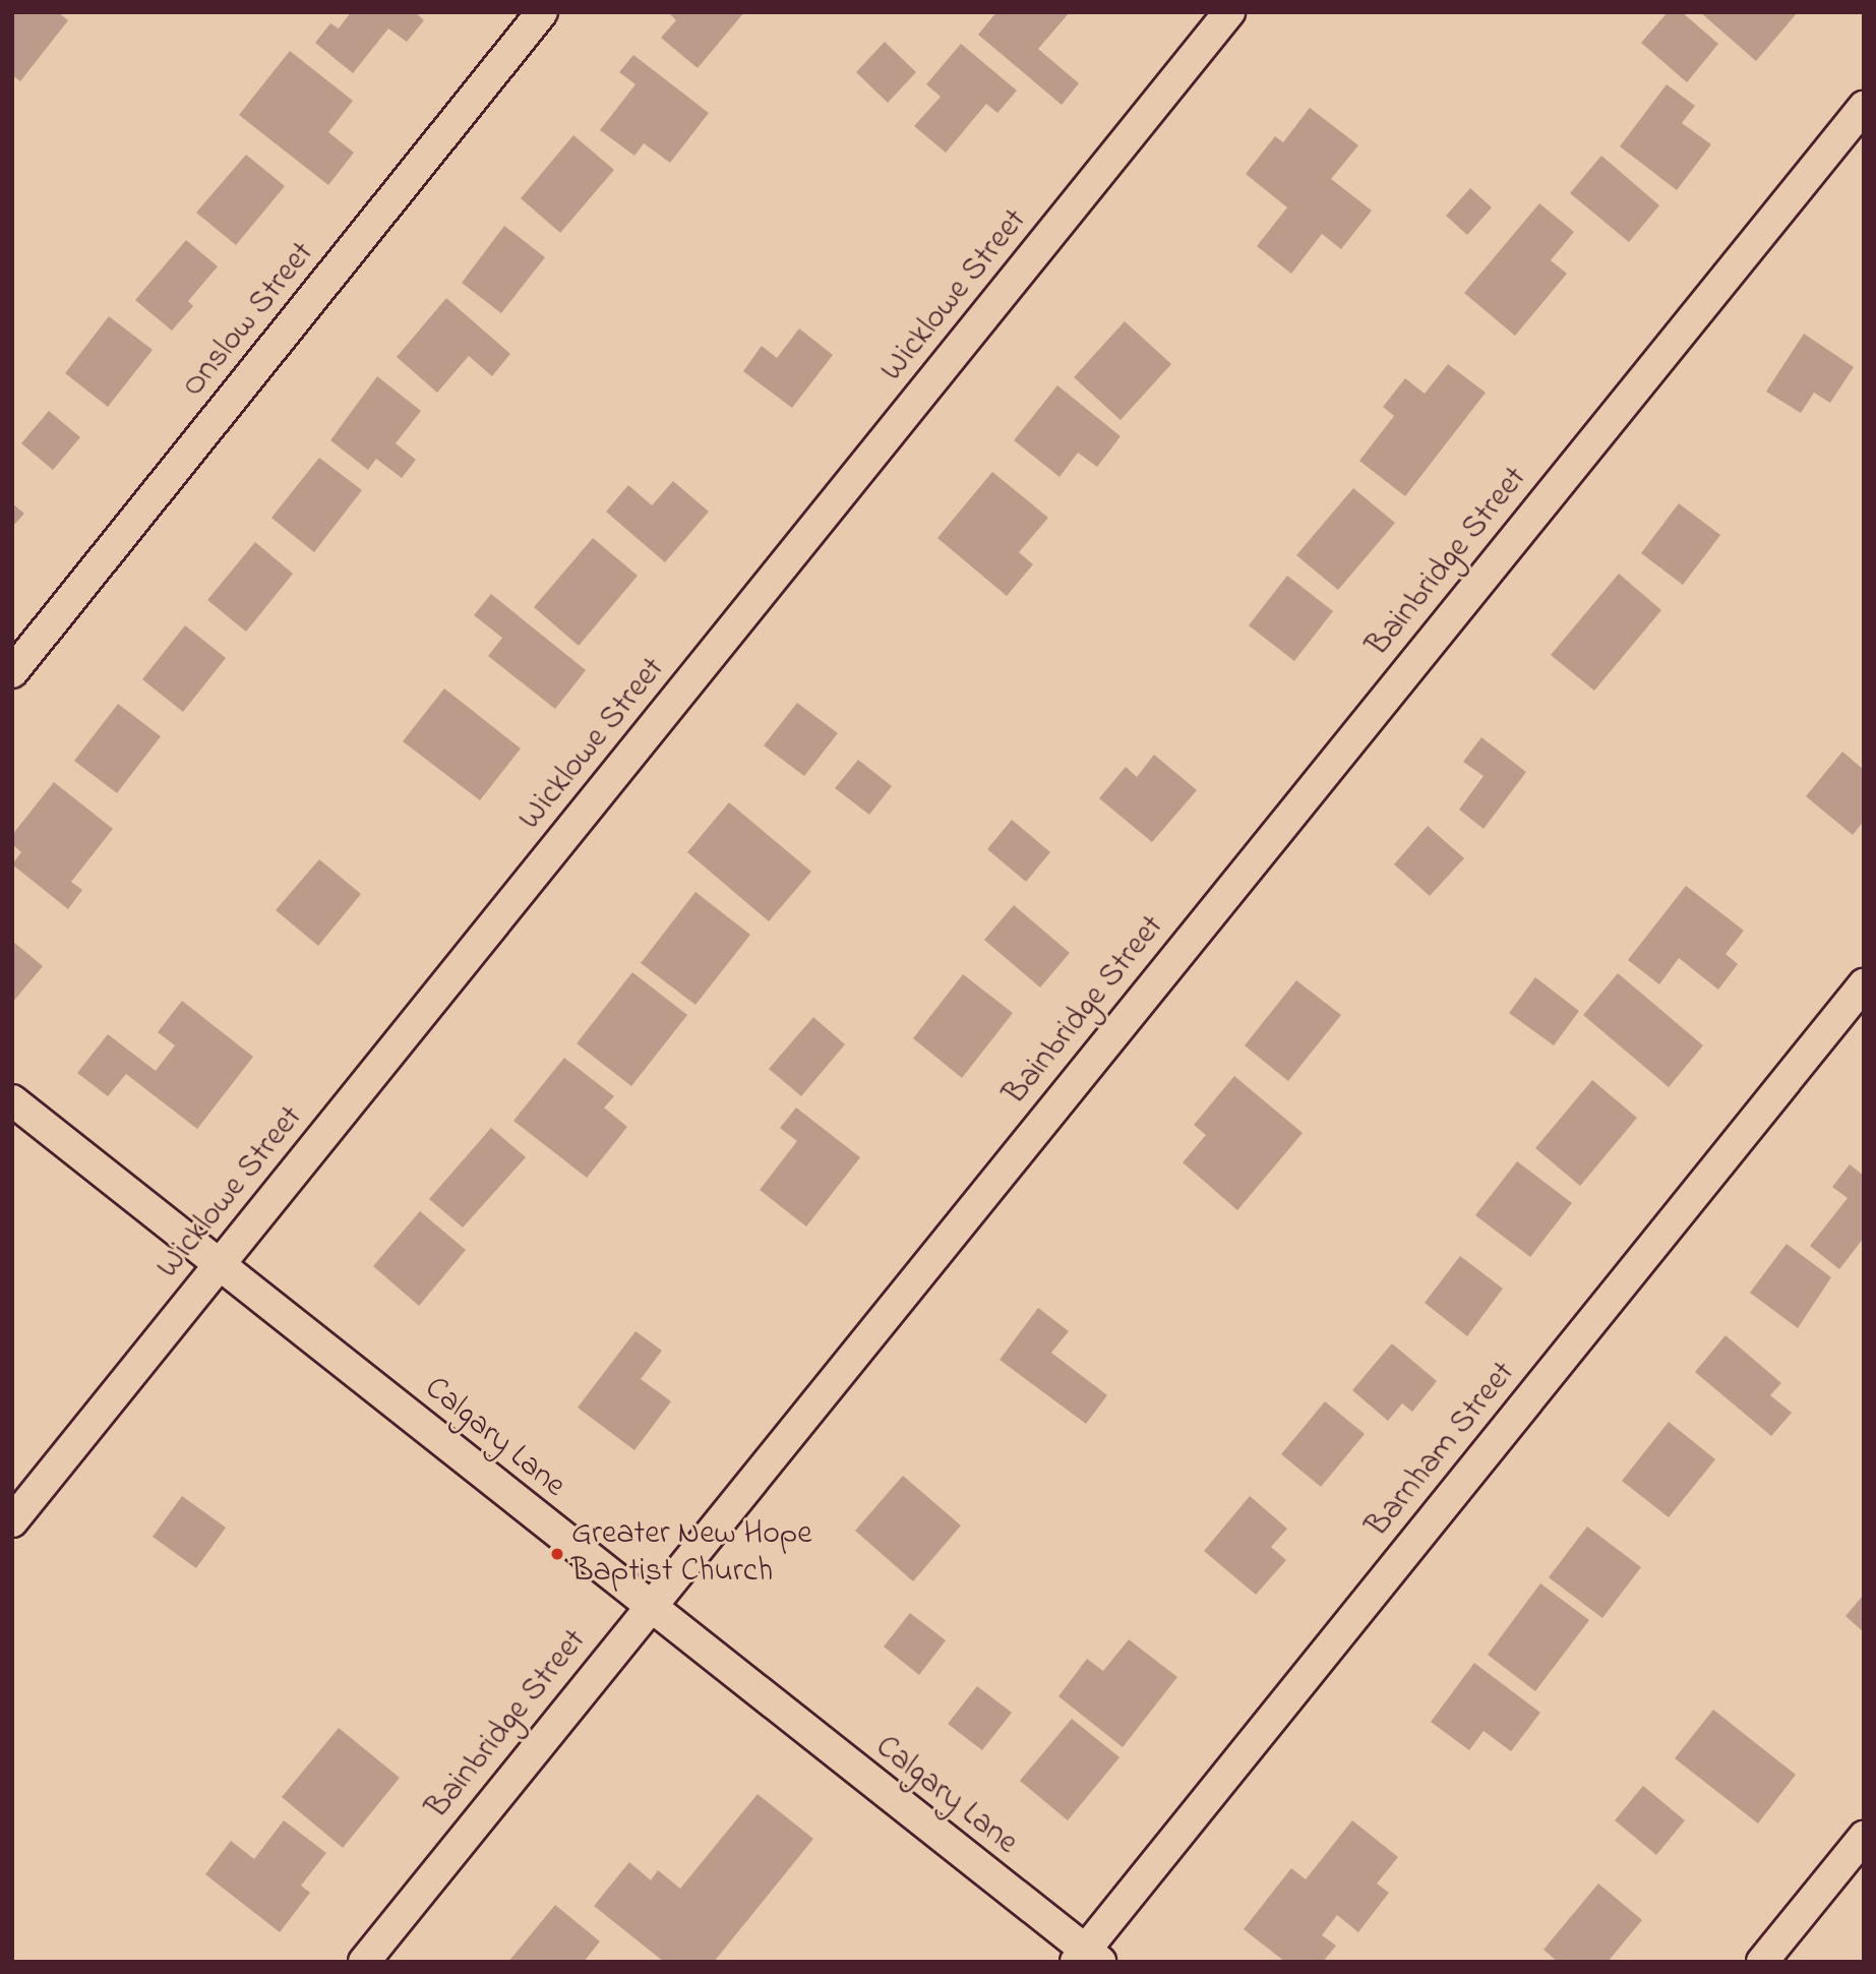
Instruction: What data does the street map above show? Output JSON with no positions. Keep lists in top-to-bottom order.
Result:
{
  "streets": {
    "street": [
      "Wicklowe Street",
      "Onslow Street",
      "Bainbridge Street",
      "Calgary Lane",
      "Barnham Street"
    ]
  },
  "crossings": [
    ["Wicklowe Street", "Calgary Lane"],
    ["Bainbridge Street", "Calgary Lane"],
    ["Calgary Lane", "Barnham Street"]
  ],
  "places": ["Greater New Hope Baptist Church"]
}
